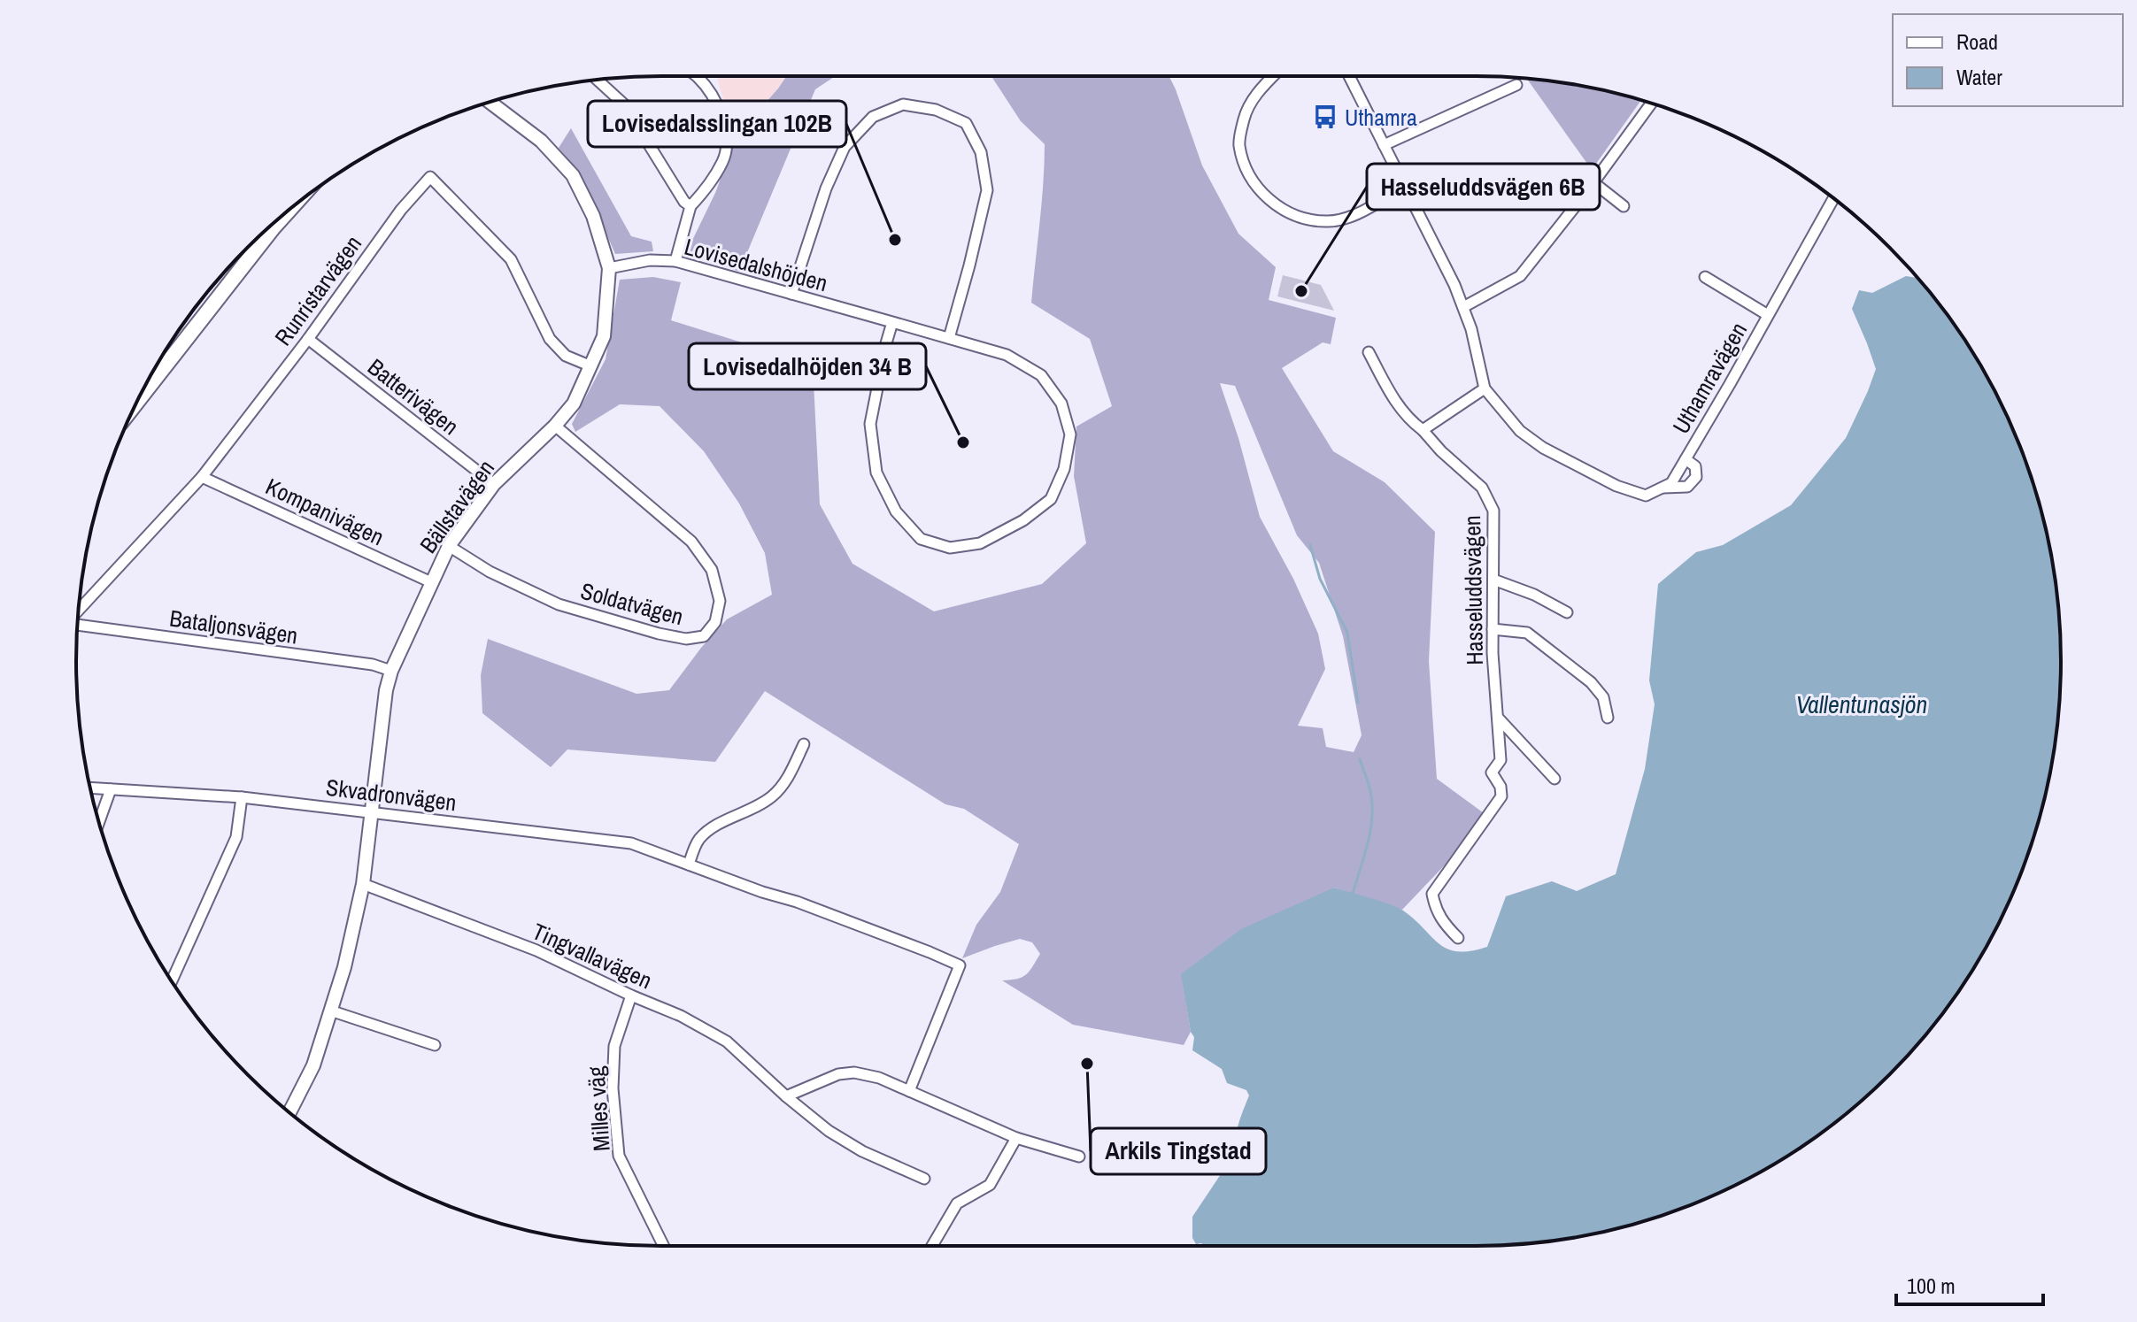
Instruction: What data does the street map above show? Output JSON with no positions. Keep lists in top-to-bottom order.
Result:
{
  "streets": {
    "street": [
      "Lovisedalshöjden",
      "Runristarvägen",
      "Uthamravägen",
      "Batterivägen",
      "Bällstavägen",
      "Kompanivägen",
      "Hasseluddsvägen",
      "Soldatvägen",
      "Bataljonsvägen",
      "Skvadronvägen",
      "Tingvallavägen",
      "Milles väg"
    ]
  },
  "crossings": [
    ["Lovisedalshöjden", "Bällstavägen"],
    ["Runristarvägen", "Batterivägen"],
    ["Runristarvägen", "Bällstavägen"],
    ["Runristarvägen", "Kompanivägen"],
    ["Batterivägen", "Bällstavägen"],
    ["Bällstavägen", "Kompanivägen"],
    ["Bällstavägen", "Soldatvägen"],
    ["Bällstavägen", "Bataljonsvägen"],
    ["Bällstavägen", "Skvadronvägen"],
    ["Bällstavägen", "Tingvallavägen"],
    ["Tingvallavägen", "Milles väg"]
  ],
  "water": ["Vallentunasjön"],
  "places": {
    "bus stop": ["Uthamra"],
    "other": [
      "Lovisedalsslingan 102B",
      "Hasseluddsvägen 6B",
      "Lovisedalhöjden 34 B",
      "Arkils Tingstad"
    ]
  },
  "legend": ["Road", "Water"],
  "scale_bar": "100 m"
}
